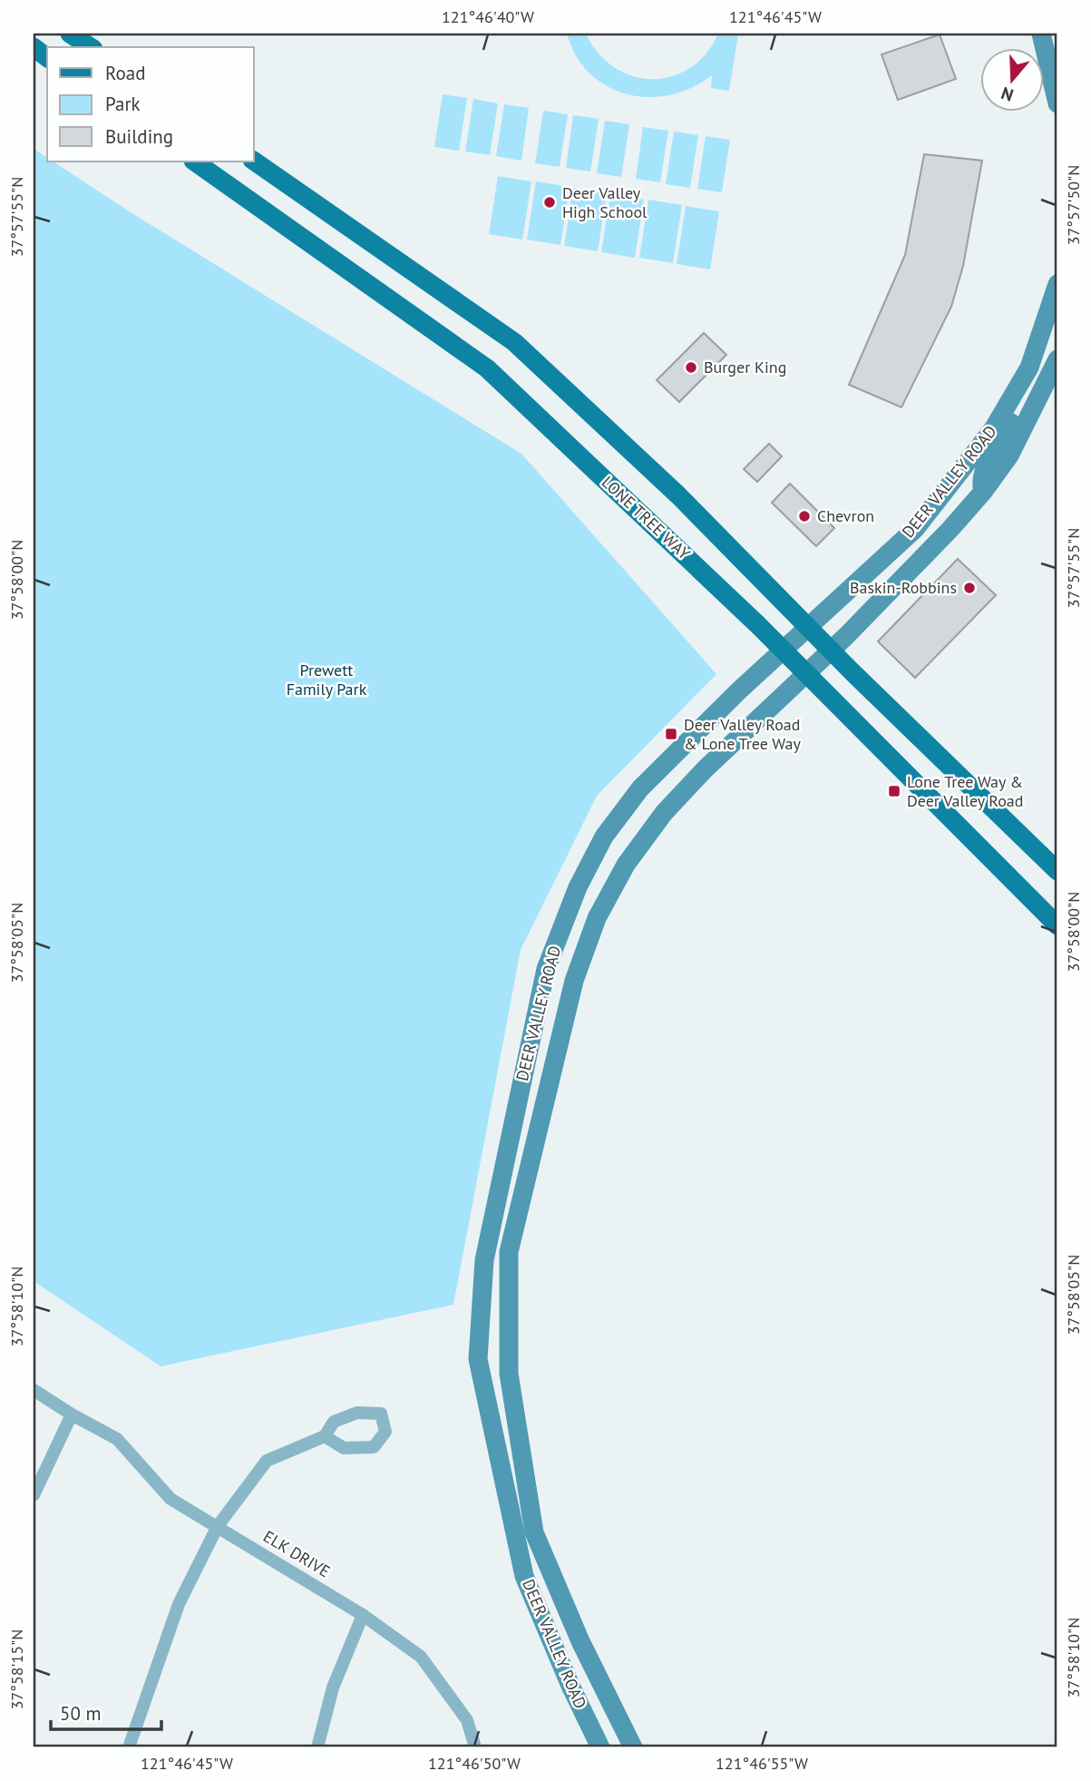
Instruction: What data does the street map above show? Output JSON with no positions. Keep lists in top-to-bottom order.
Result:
{
  "streets": {
    "main road": ["DEER VALLEY ROAD", "LONE TREE WAY"],
    "street": ["ELK DRIVE"]
  },
  "crossings": [
    ["DEER VALLEY ROAD", "LONE TREE WAY"]
  ],
  "parks": ["Prewett Family Park"],
  "places": {
    "other": [
      "Deer Valley High School",
      "Burger King",
      "Chevron",
      "Baskin-Robbins"
    ],
    "transit": ["Deer Valley Road & Lone Tree Way", "Lone Tree Way & Deer Valley Road"]
  },
  "legend": ["Road", "Park", "Building"],
  "scale_bar": "50 m",
  "north": "bottom",
  "coordinates": [
    "121°46'40\"W",
    "121°46'45\"W",
    "37°57'50\"N",
    "37°57'55\"N",
    "37°58'00\"N",
    "37°58'05\"N",
    "37°58'10\"N",
    "37°58'15\"N",
    "121°46'50\"W",
    "121°46'55\"W"
  ]
}
